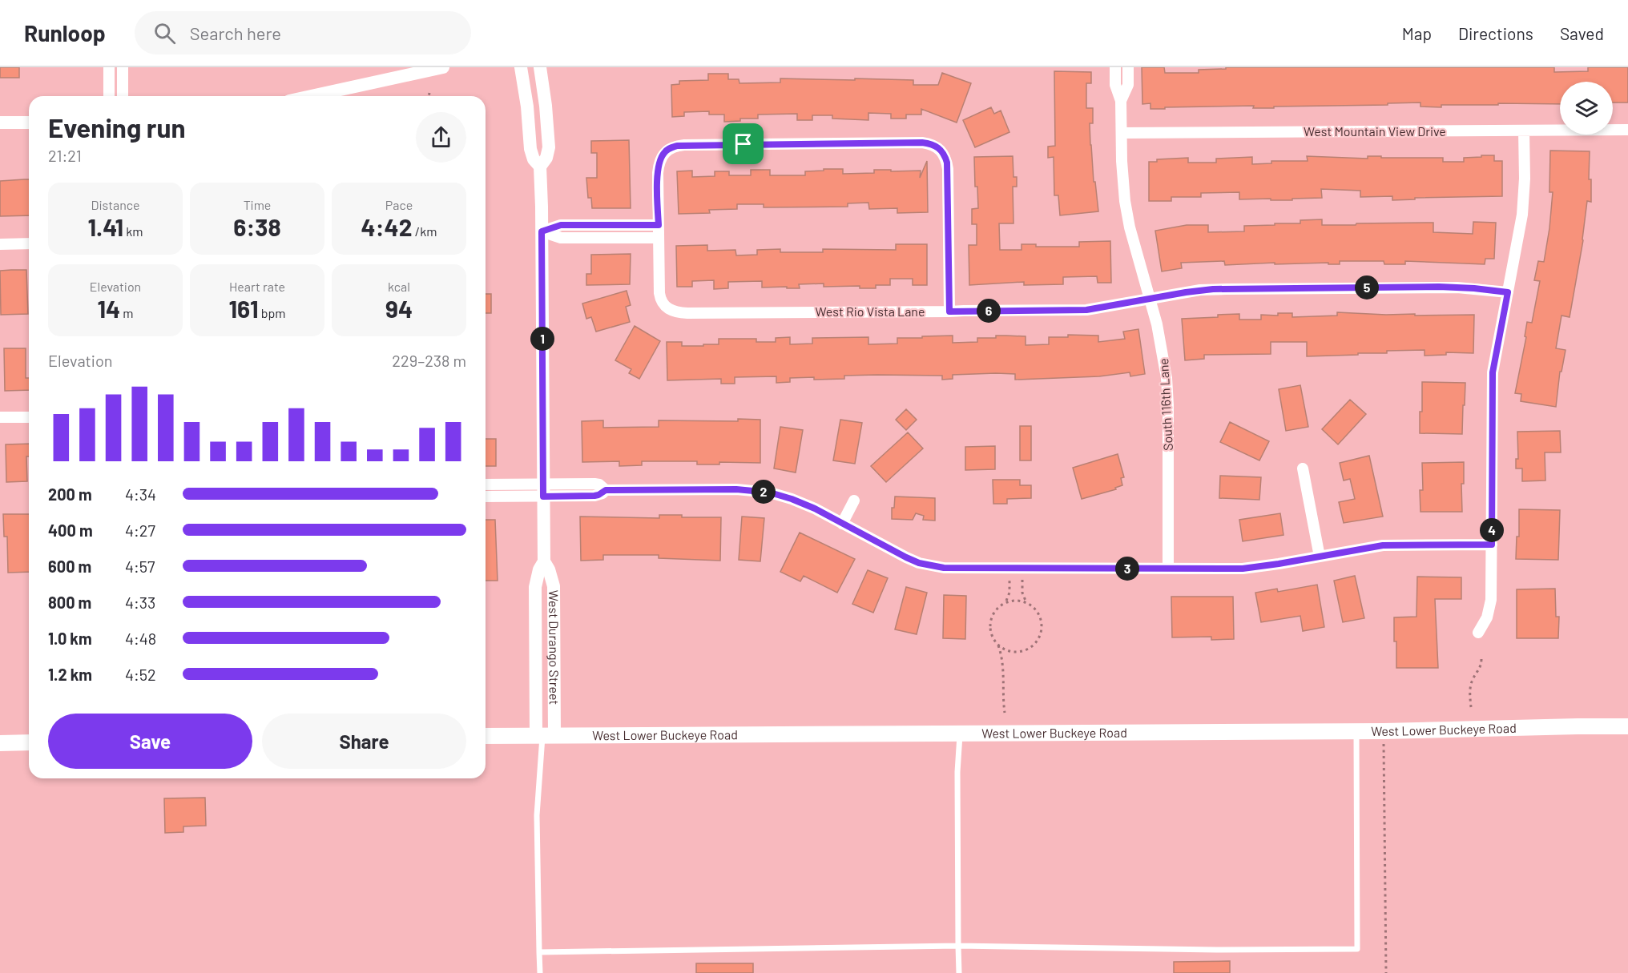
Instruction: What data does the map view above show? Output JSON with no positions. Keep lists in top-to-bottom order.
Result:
{
  "streets": {
    "main road": ["West Lower Buckeye Road"],
    "street": [
      "West Mountain View Drive",
      "West Rio Vista Lane",
      "South 116th Lane",
      "West Durango Street"
    ]
  },
  "crossings": [
    ["West Mountain View Drive", "South 116th Lane"],
    ["West Rio Vista Lane", "South 116th Lane"],
    ["West Durango Street", "West Lower Buckeye Road"]
  ],
  "page": {
    "header": "Runloop",
    "search": "Search here",
    "nav": ["Map", "Directions", "Saved"],
    "heading": ["Evening run", "21:21"],
    "stats": [
      ["Distance", "1.41 km"],
      ["Time", "6:38"],
      ["Pace", "4:42 /km"],
      ["Elevation", "14 m"],
      ["Heart rate", "161 bpm"],
      ["kcal", "94"]
    ],
    "pins": [
      "5",
      "6",
      "1",
      "2",
      "4",
      "3"
    ],
    "chart": ["Elevation", "229–238 m"],
    "list": [
      {
        "name": "200 m",
        "note": "4:34"
      },
      {
        "name": "400 m",
        "note": "4:27"
      },
      {
        "name": "600 m",
        "note": "4:57"
      },
      {
        "name": "800 m",
        "note": "4:33"
      },
      {
        "name": "1.0 km",
        "note": "4:48"
      },
      {
        "name": "1.2 km",
        "note": "4:52"
      }
    ],
    "buttons": ["Save", "Share"]
  }
}
